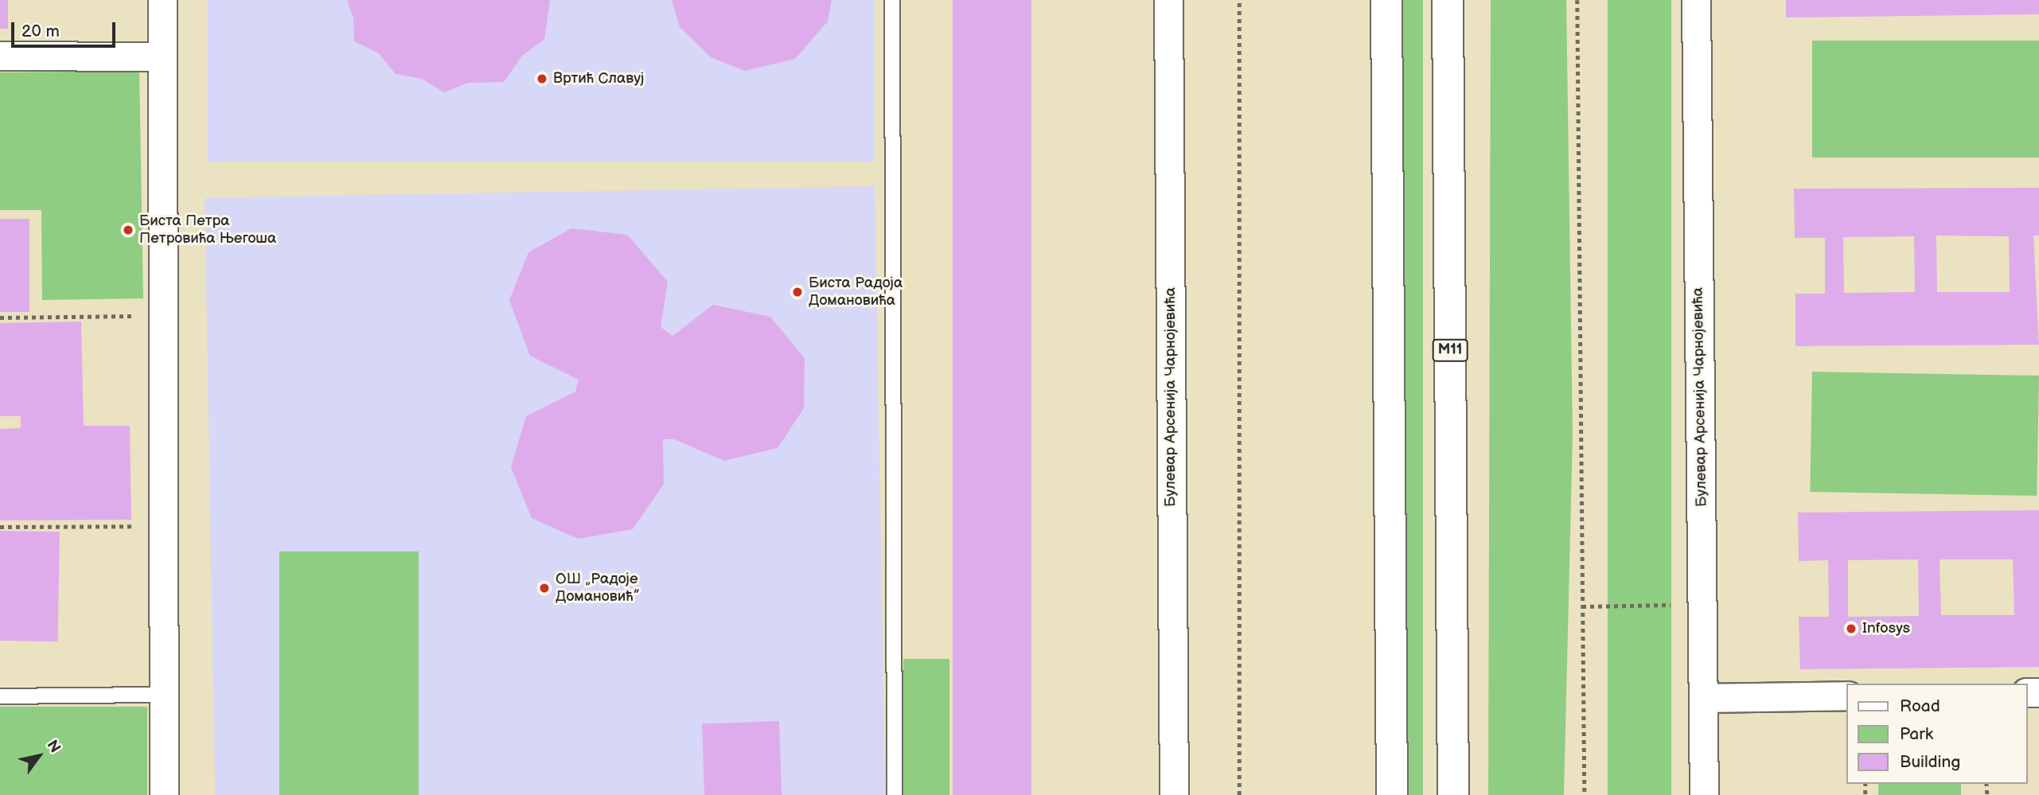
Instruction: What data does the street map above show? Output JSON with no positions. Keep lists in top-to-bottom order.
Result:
{
  "streets": {
    "highway": ["M11"],
    "street": ["Булевар Арсенија Чарнојевића"]
  },
  "places": [
    "Вртић Славуј",
    "Биста Петра Петровића Његоша",
    "Биста Радоја Домановића",
    "ОШ „Радоје Домановић”",
    "Infosys"
  ],
  "legend": ["Road", "Park", "Building"],
  "scale_bar": "20 m",
  "north": "top right"
}
